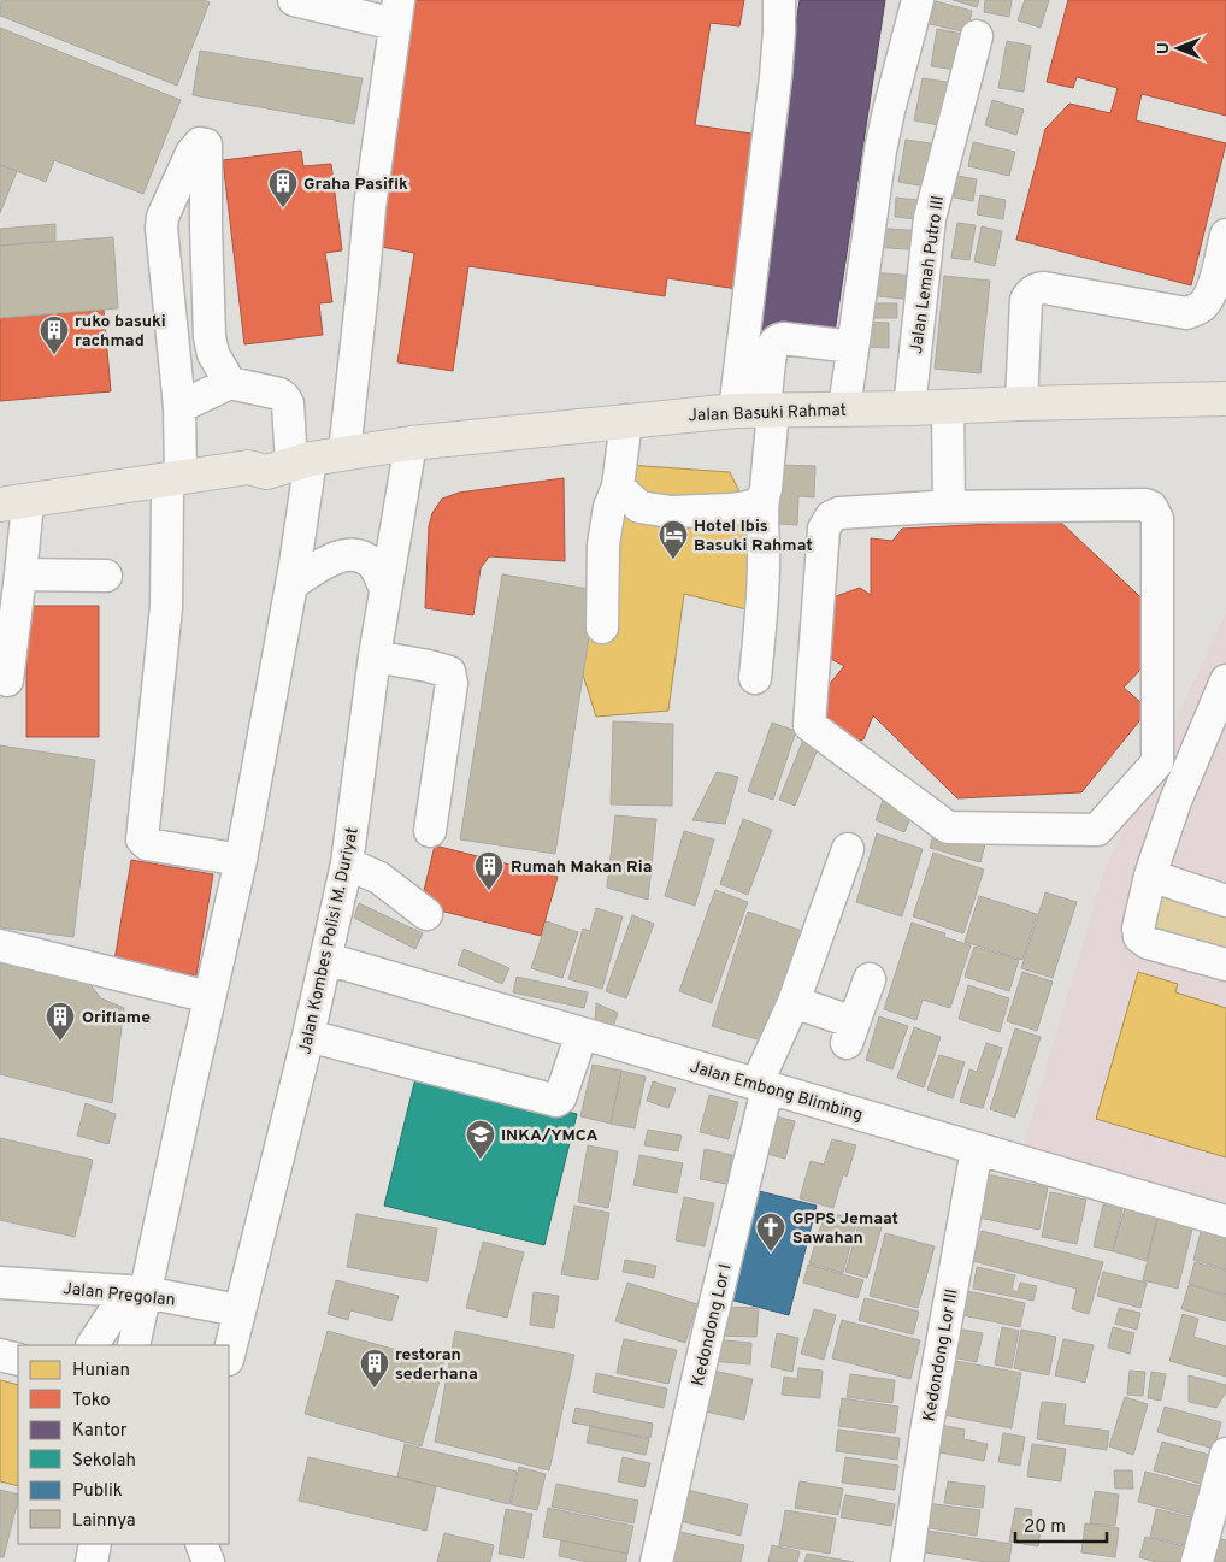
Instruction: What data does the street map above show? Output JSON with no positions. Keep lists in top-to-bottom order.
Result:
{
  "streets": {
    "main road": ["Jalan Basuki Rahmat"],
    "street": [
      "Jalan Lemah Putro III",
      "Jalan Kombes Polisi M. Duriyat",
      "Jalan Embong Blimbing",
      "Jalan Pregolan",
      "Kedondong Lor I",
      "Kedondong Lor III"
    ]
  },
  "crossings": [
    ["Jalan Lemah Putro III", "Jalan Basuki Rahmat"],
    ["Jalan Basuki Rahmat", "Jalan Kombes Polisi M. Duriyat"],
    ["Jalan Kombes Polisi M. Duriyat", "Jalan Embong Blimbing"],
    ["Jalan Kombes Polisi M. Duriyat", "Jalan Pregolan"],
    ["Jalan Embong Blimbing", "Kedondong Lor I"],
    ["Jalan Embong Blimbing", "Kedondong Lor III"]
  ],
  "places": {
    "building": [
      "Graha Pasifik",
      "ruko basuki rachmad",
      "Rumah Makan Ria",
      "Oriflame",
      "restoran sederhana"
    ],
    "hotel": ["Hotel Ibis Basuki Rahmat"],
    "school or university": ["INKA/YMCA"],
    "church": ["GPPS Jemaat Sawahan"]
  },
  "legend": [
    "Hunian",
    "Toko",
    "Kantor",
    "Sekolah",
    "Publik",
    "Lainnya"
  ],
  "scale_bar": "20 m",
  "north": "left"
}
